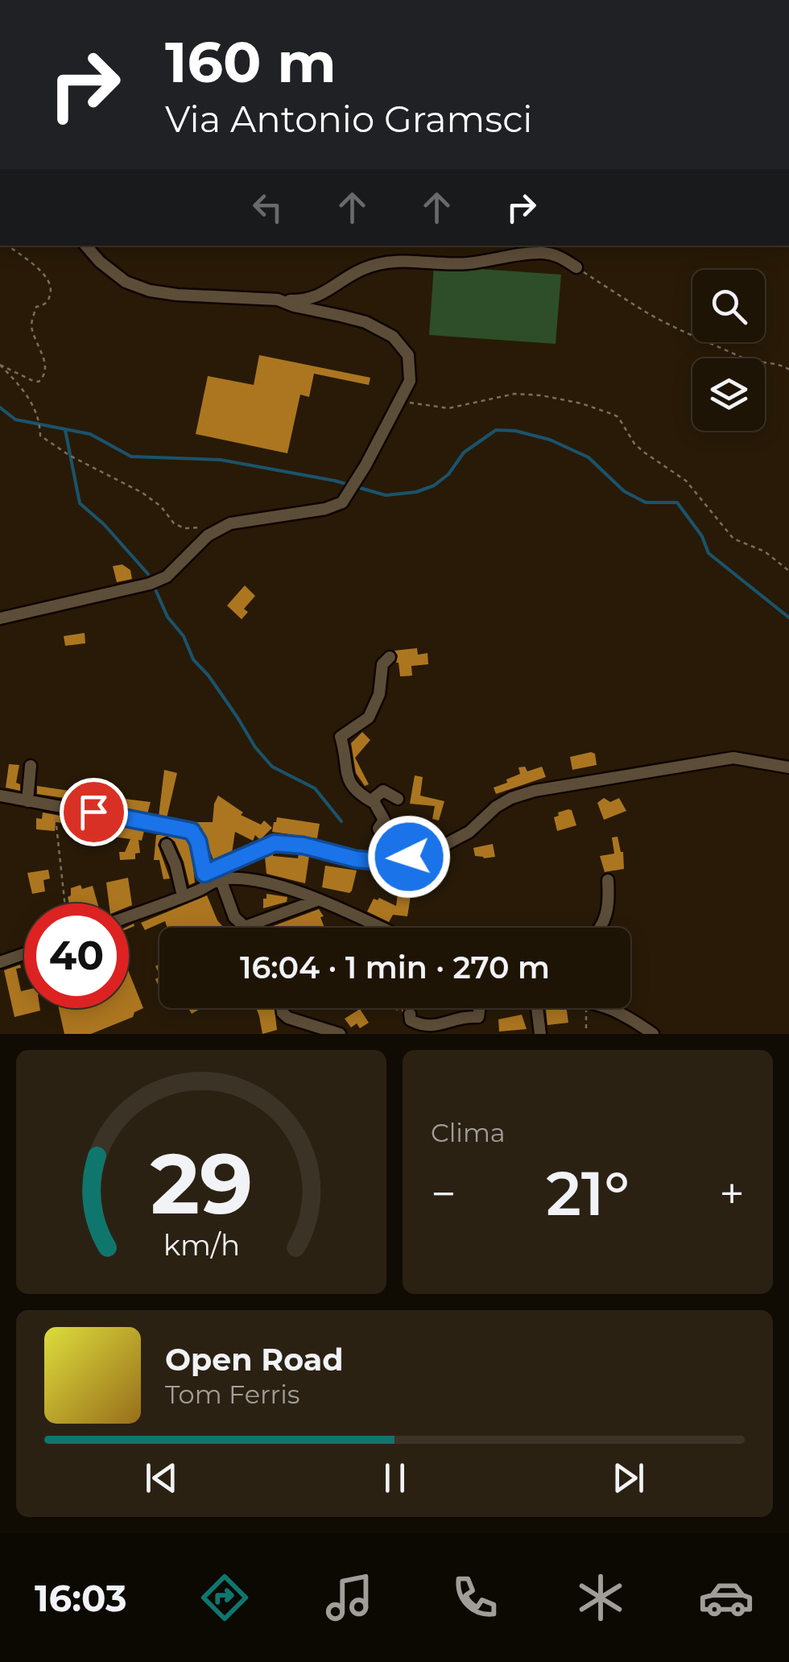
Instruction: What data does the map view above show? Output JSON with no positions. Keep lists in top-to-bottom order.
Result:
{
  "page": {
    "turn": ["160 m", "Via Antonio Gramsci"],
    "limit": "40",
    "trip": "16:04 · 1 min · 270 m",
    "tile": "Clima",
    "heat": ["−", "21°", "+"],
    "song": ["Open Road", "Tom Ferris"],
    "tabs": "16:03",
    "gauge": ["29", "km/h"]
  }
}
